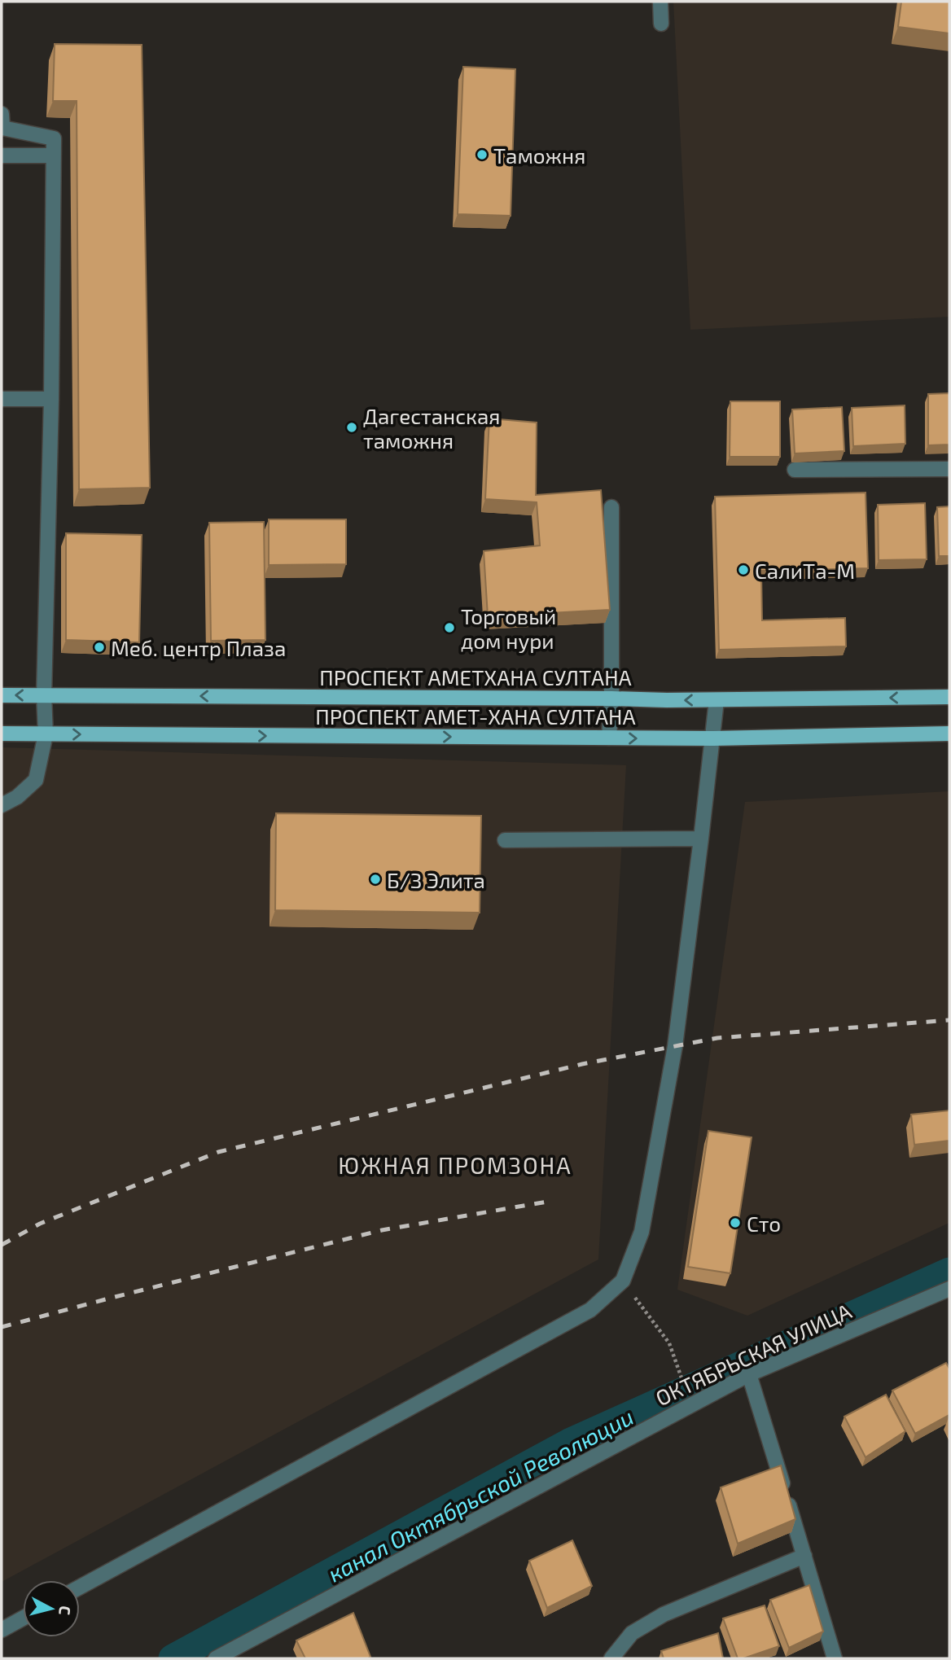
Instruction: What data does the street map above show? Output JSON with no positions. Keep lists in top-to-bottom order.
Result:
{
  "streets": {
    "main road": ["ПРОСПЕКТ АМЕТХАНА СУЛТАНА", "ПРОСПЕКТ АМЕТ-ХАНА СУЛТАНА"],
    "street": ["ОКТЯБРЬСКАЯ УЛИЦА"]
  },
  "one_way": ["ПРОСПЕКТ АМЕТХАНА СУЛТАНА", "ПРОСПЕКТ АМЕТ-ХАНА СУЛТАНА"],
  "districts": ["ЮЖНАЯ ПРОМЗОНА"],
  "water": ["канал Октябрьской Революции"],
  "places": [
    "Таможня",
    "Дагестанская таможня",
    "СалиТа-М",
    "Торговый дом нури",
    "Меб. центр Плаза",
    "Б/З Элита",
    "Сто"
  ],
  "north": "right"
}
